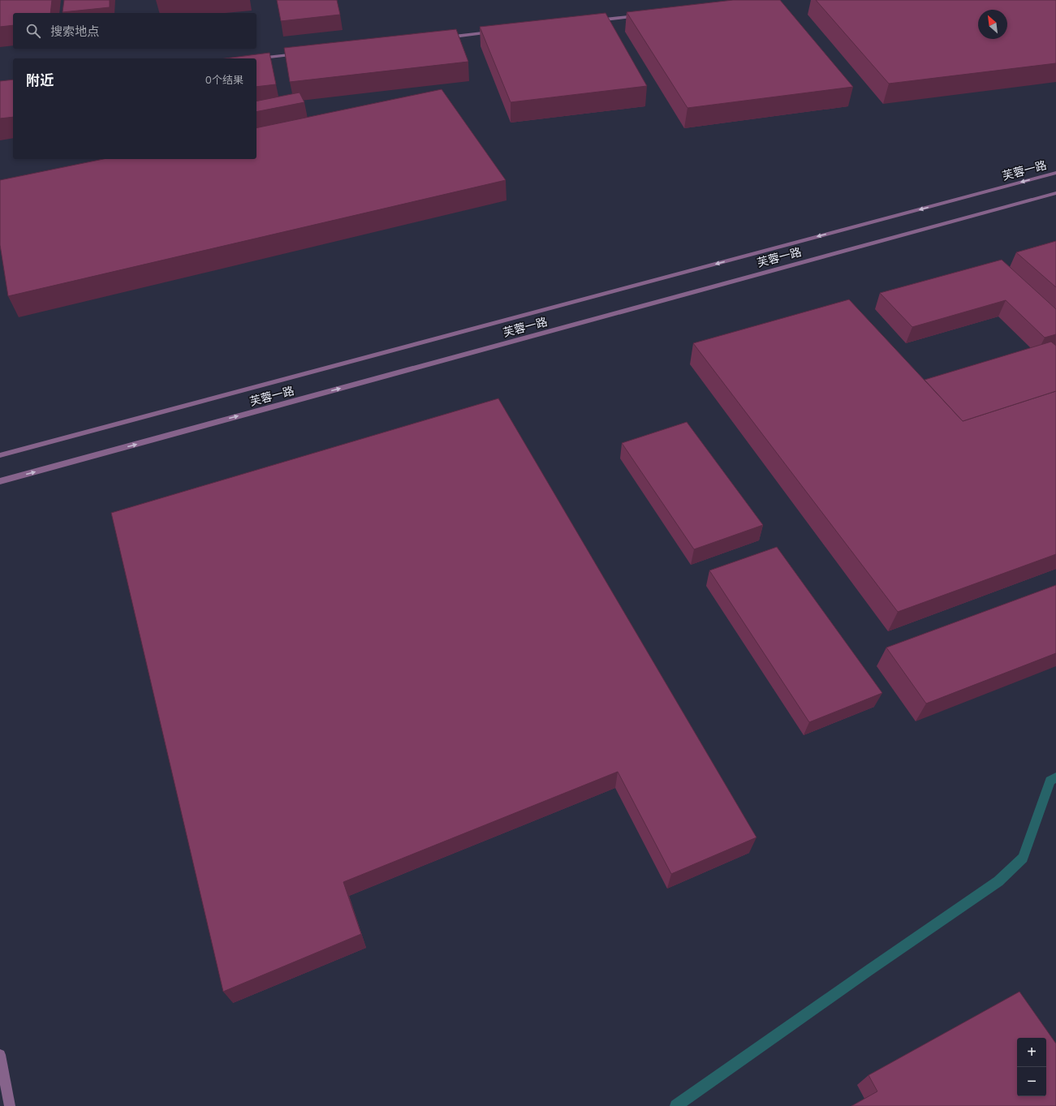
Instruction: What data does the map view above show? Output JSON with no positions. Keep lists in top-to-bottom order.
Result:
{
  "streets": {
    "street": ["芙蓉一路"]
  },
  "north": "top left",
  "page": {
    "search": "搜索地点",
    "heading": ["附近", "0个结果"],
    "map_buttons": ["+", "−"]
  }
}
